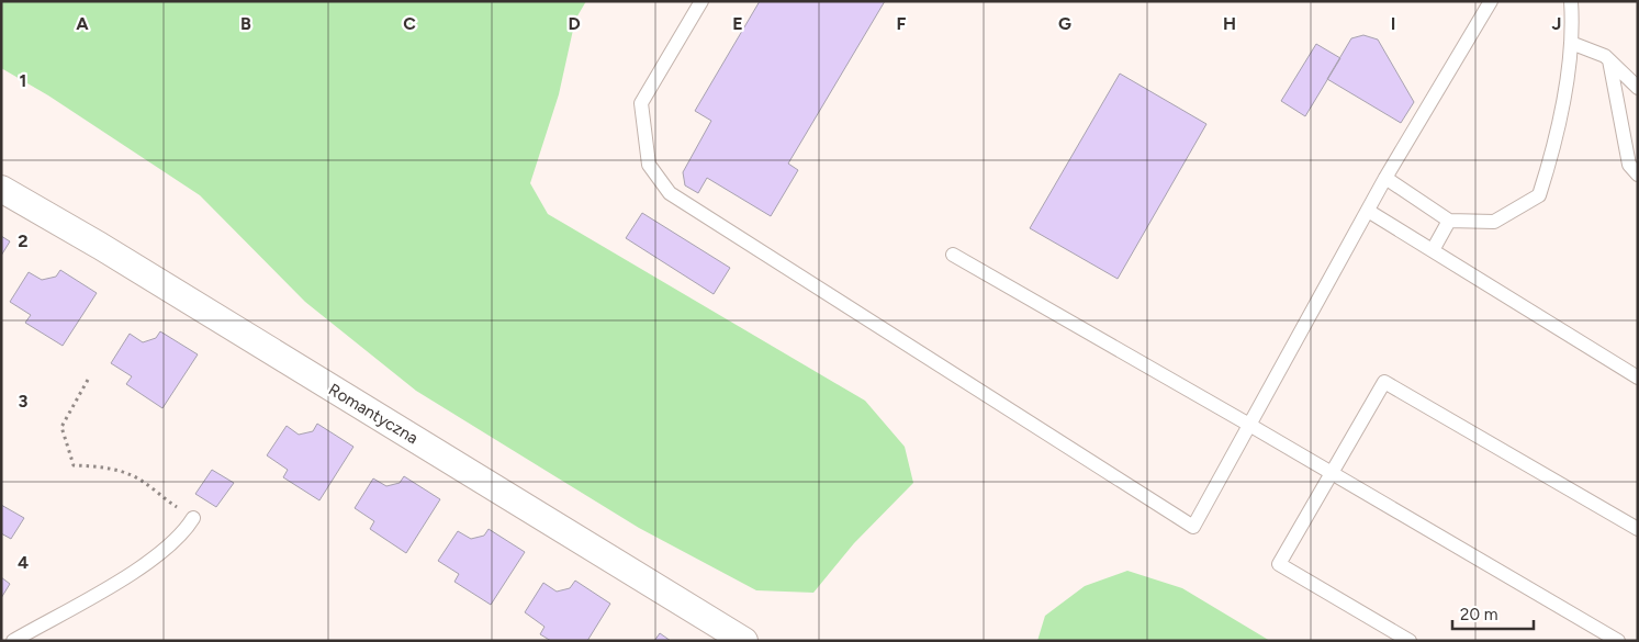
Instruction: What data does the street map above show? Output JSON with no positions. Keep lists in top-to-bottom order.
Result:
{
  "streets": {
    "street": ["Romantyczna"]
  },
  "scale_bar": "20 m",
  "grid": {
    "columns": [
      "A",
      "B",
      "C",
      "D",
      "E",
      "F",
      "G",
      "H",
      "I",
      "J"
    ],
    "rows": [
      "1",
      "2",
      "3",
      "4"
    ]
  }
}
